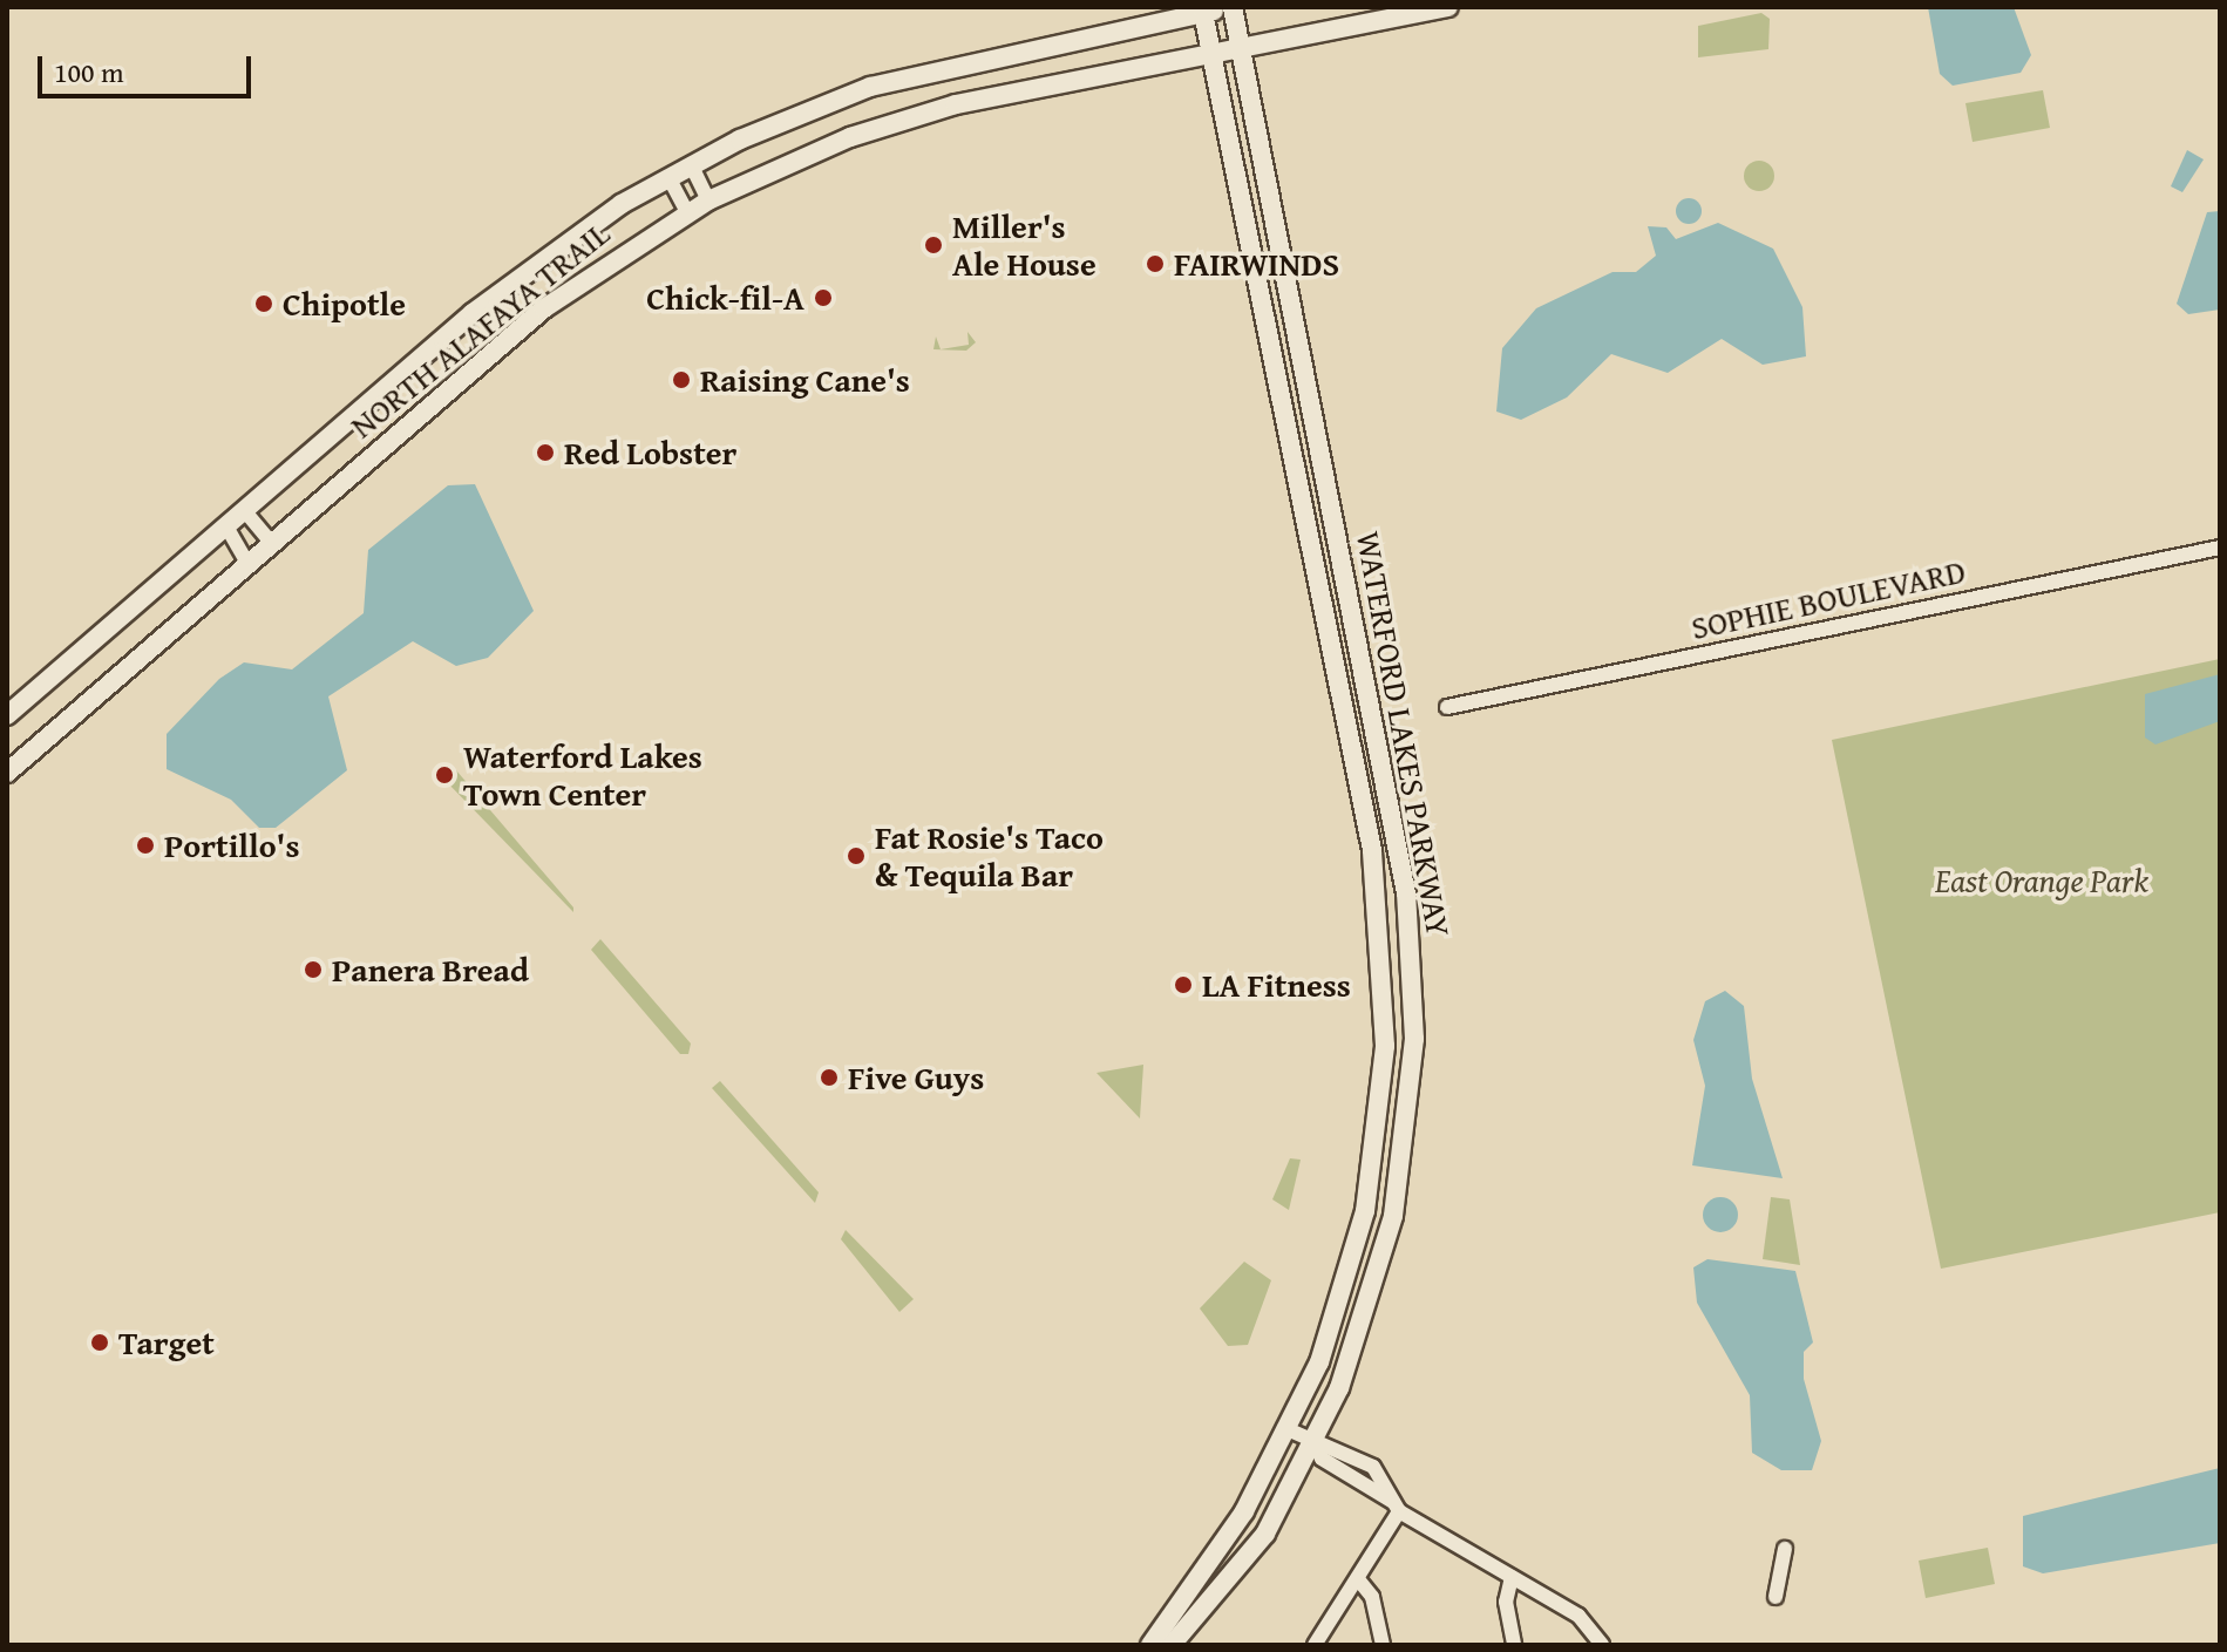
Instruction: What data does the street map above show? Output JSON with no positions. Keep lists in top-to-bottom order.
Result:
{
  "streets": {
    "street": ["NORTH ALAFAYA TRAIL", "SOPHIE BOULEVARD", "WATERFORD LAKES PARKWAY"]
  },
  "crossings": [
    ["NORTH ALAFAYA TRAIL", "WATERFORD LAKES PARKWAY"]
  ],
  "parks": ["East Orange Park"],
  "places": [
    "Miller's Ale House",
    "FAIRWINDS",
    "Chick-fil-A",
    "Chipotle",
    "Raising Cane's",
    "Red Lobster",
    "Waterford Lakes Town Center",
    "Portillo's",
    "Fat Rosie's Taco & Tequila Bar",
    "Panera Bread",
    "LA Fitness",
    "Five Guys",
    "Target"
  ],
  "scale_bar": "100 m"
}
